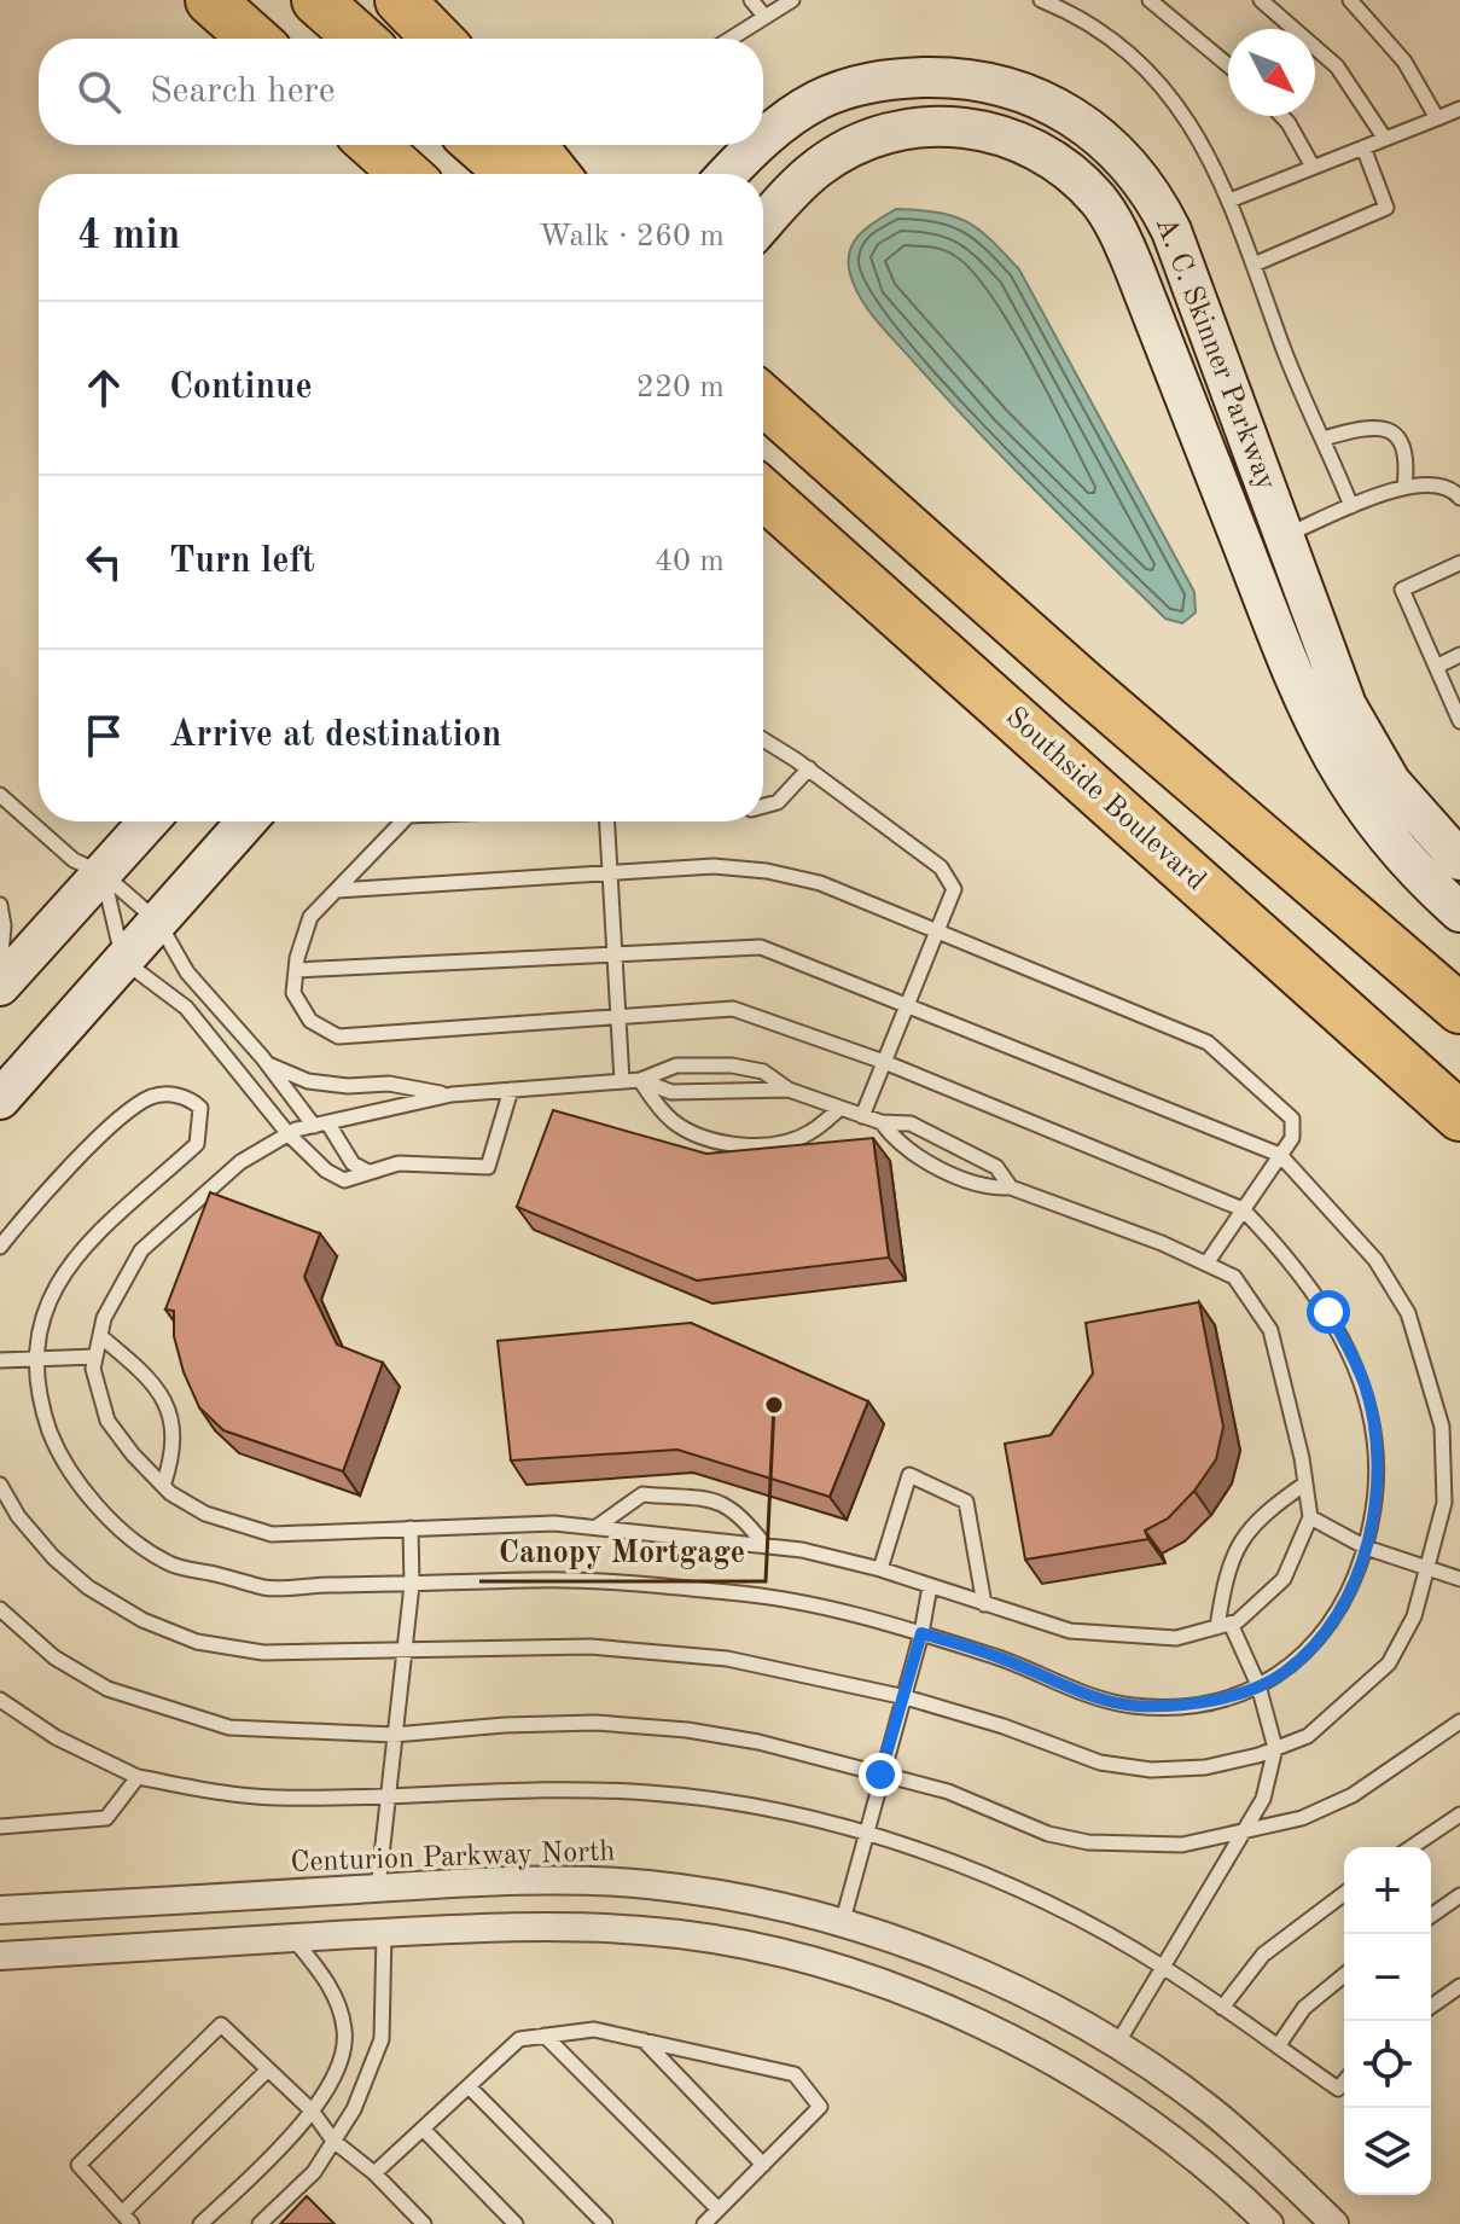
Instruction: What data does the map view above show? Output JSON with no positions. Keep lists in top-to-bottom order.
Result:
{
  "streets": {
    "highway": ["Southside Boulevard"],
    "main road": ["A. C. Skinner Parkway"],
    "street": ["Centurion Parkway North"]
  },
  "places": ["Canopy Mortgage"],
  "north": "bottom right",
  "page": {
    "search": "Search here",
    "heading": ["4 min", "Walk · 260 m"],
    "list": [
      ["Continue", "220 m"],
      ["Turn left", "40 m"],
      "Arrive at destination"
    ],
    "map_buttons": ["+", "−"]
  }
}
